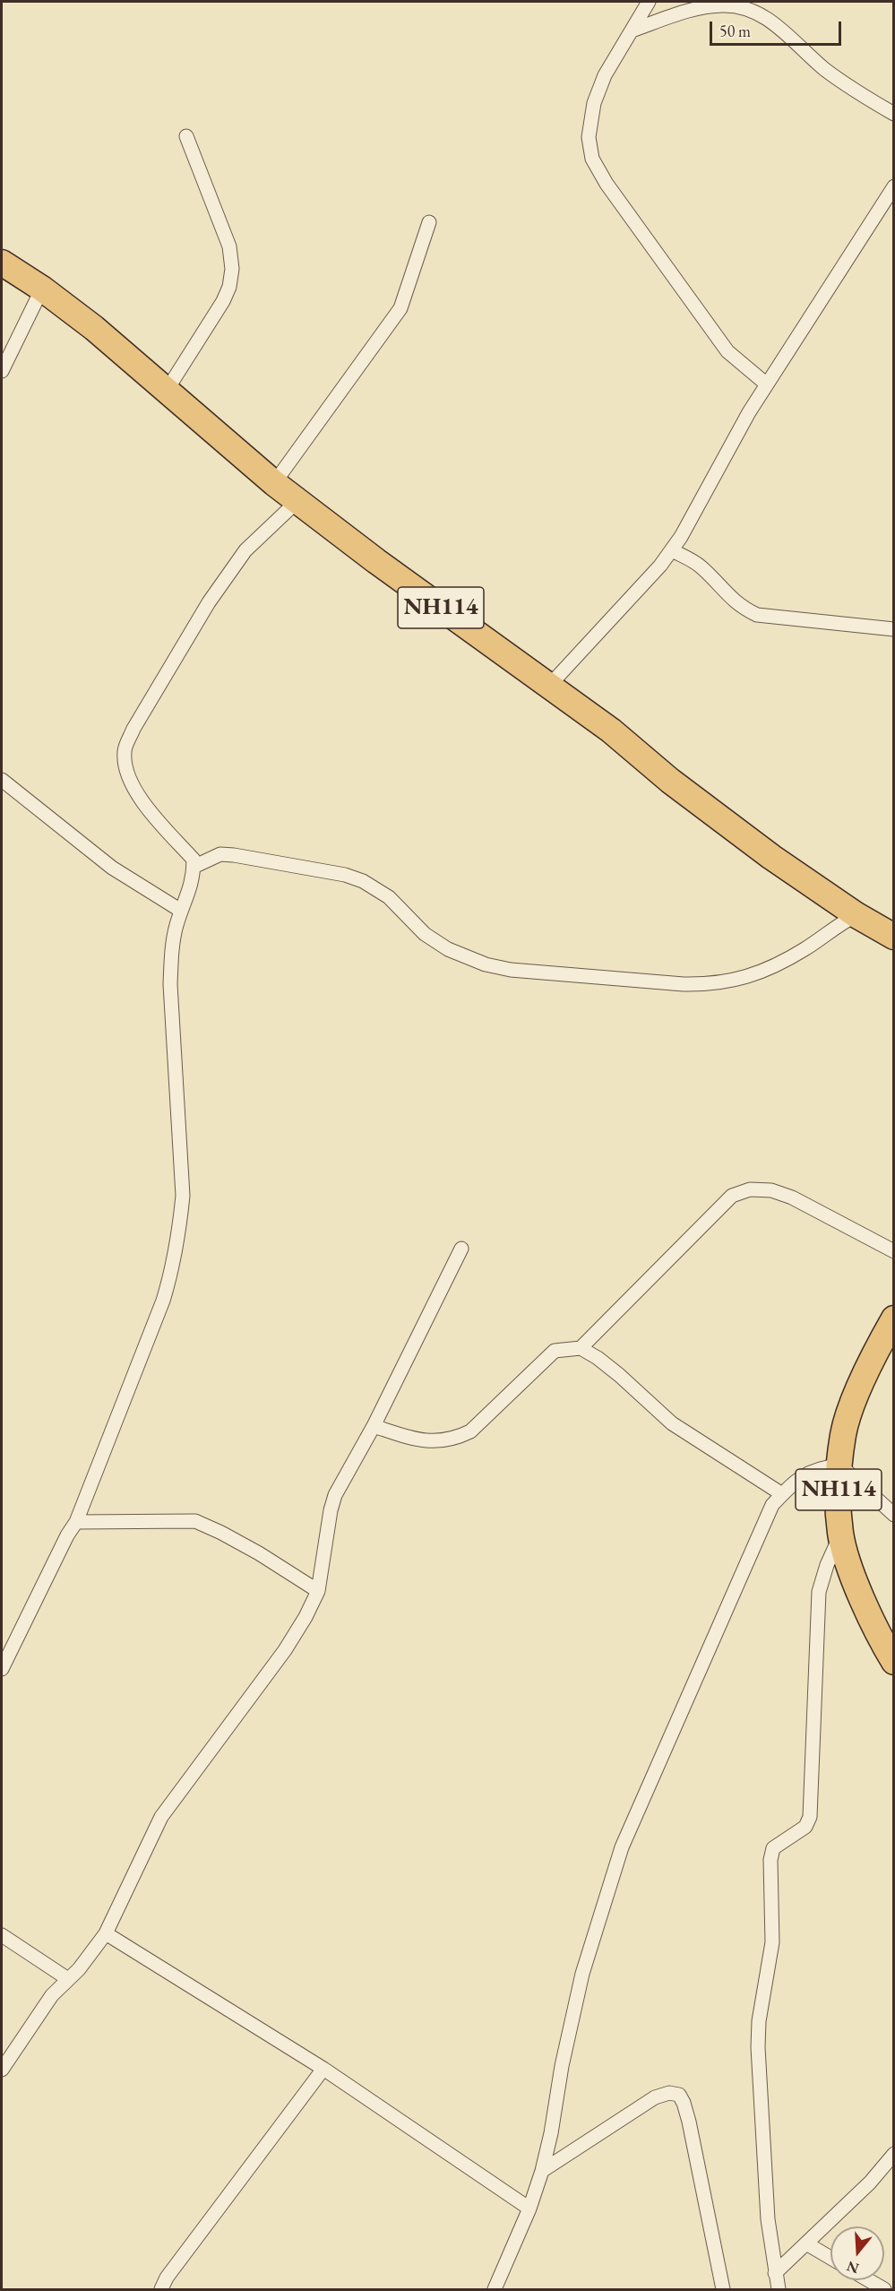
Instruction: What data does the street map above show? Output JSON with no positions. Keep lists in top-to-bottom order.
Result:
{
  "streets": {
    "highway": ["NH114"]
  },
  "scale_bar": "50 m",
  "north": "bottom"
}
